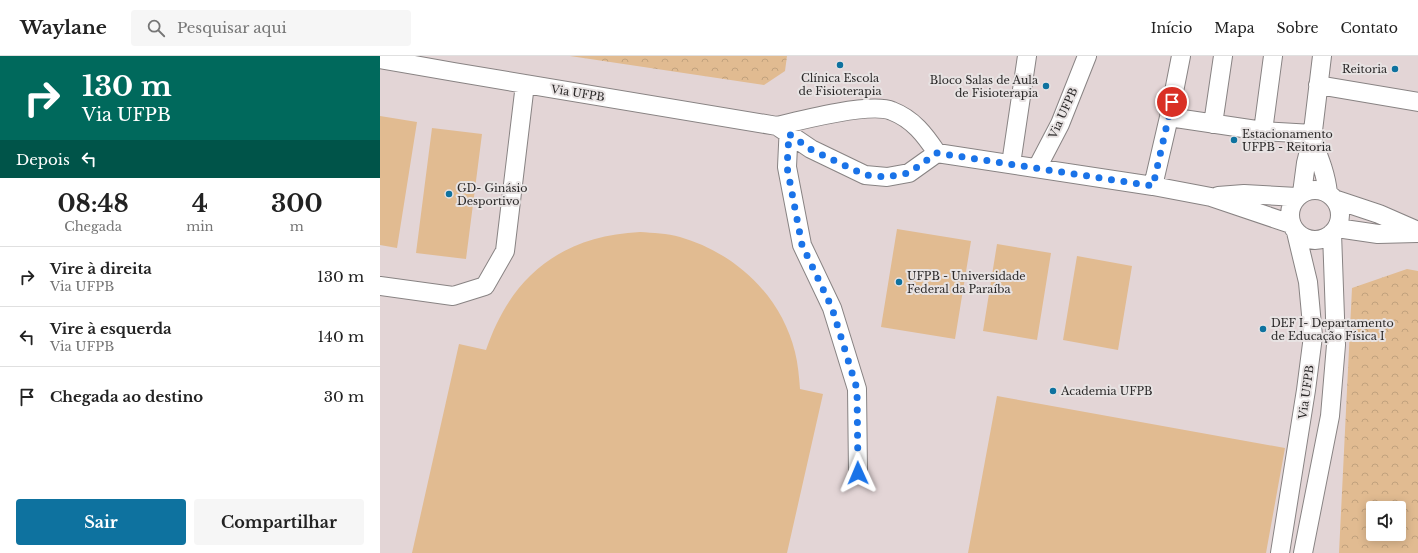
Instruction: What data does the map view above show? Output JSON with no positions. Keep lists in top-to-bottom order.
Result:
{
  "streets": {
    "lane": ["Via UFPB"]
  },
  "places": [
    "Clínica Escola de Fisioterapia",
    "Reitoria",
    "Bloco Salas de Aula de Fisioterapia",
    "Estacionamento UFPB - Reitoria",
    "GD- Ginásio Desportivo",
    "UFPB - Universidade Federal da Paraíba",
    "DEF I- Departamento de Educação Física I",
    "Academia UFPB"
  ],
  "page": {
    "header": "Waylane",
    "search": "Pesquisar aqui",
    "nav": [
      "Início",
      "Mapa",
      "Sobre",
      "Contato"
    ],
    "turn": ["130 m", "Via UFPB"],
    "then": "Depois",
    "eta": [
      "08:48",
      "Chegada",
      "4",
      "min",
      "300",
      "m"
    ],
    "list": [
      {
        "name": "Vire à direita",
        "note": "Via UFPB",
        "value": "130 m"
      },
      {
        "name": "Vire à esquerda",
        "note": "Via UFPB",
        "value": "140 m"
      },
      {
        "name": "Chegada ao destino",
        "value": "30 m"
      }
    ],
    "buttons": ["Sair", "Compartilhar"]
  }
}
